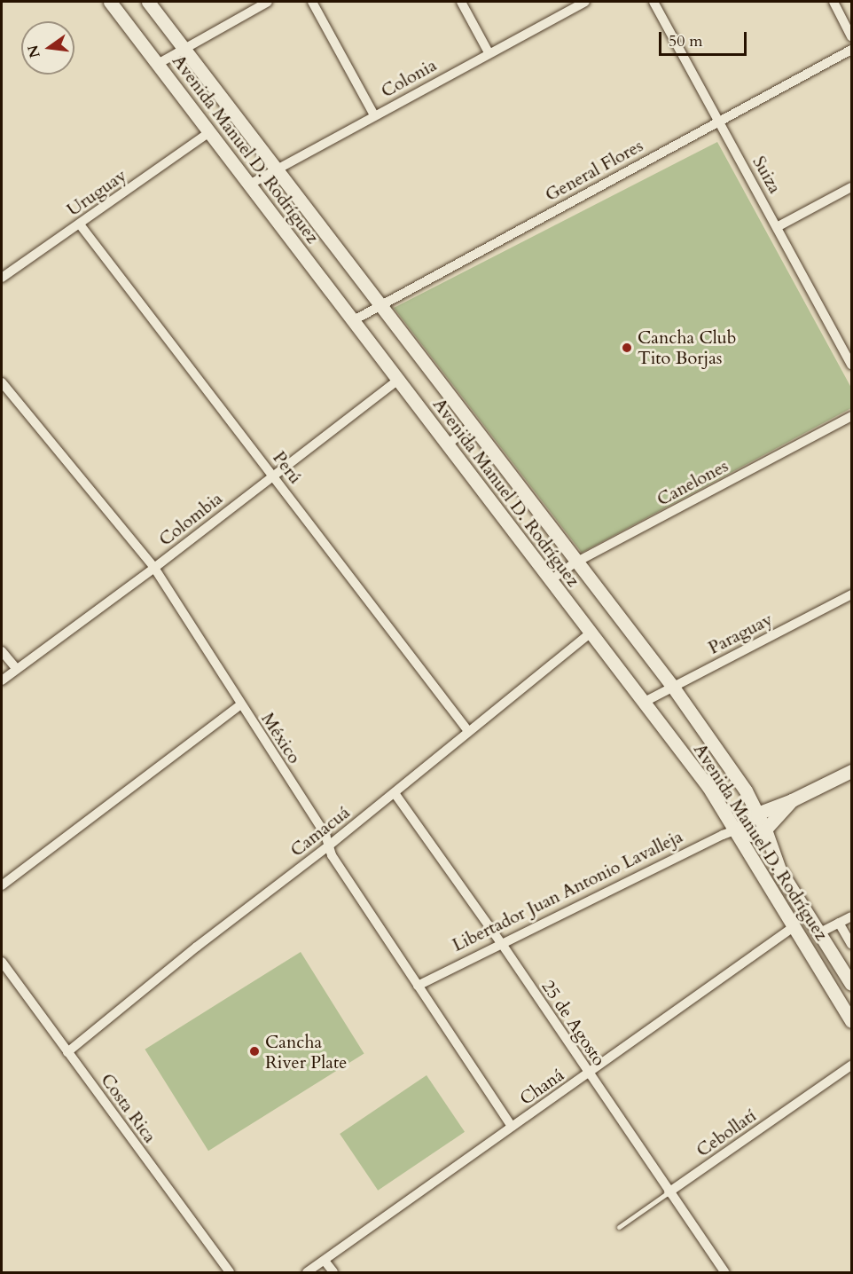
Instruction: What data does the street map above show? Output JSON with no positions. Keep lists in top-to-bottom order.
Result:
{
  "streets": {
    "street": [
      "Colonia",
      "Avenida Manuel D. Rodríguez",
      "General Flores",
      "Suiza",
      "Uruguay",
      "Perú",
      "Canelones",
      "Colombia",
      "Paraguay",
      "México",
      "Camacuá",
      "Libertador Juan Antonio Lavalleja",
      "25 de Agosto",
      "Chaná",
      "Costa Rica",
      "Cebollatí"
    ]
  },
  "crossings": [
    ["Colonia", "Avenida Manuel D. Rodríguez"],
    ["Avenida Manuel D. Rodríguez", "General Flores"],
    ["Avenida Manuel D. Rodríguez", "Uruguay"],
    ["Avenida Manuel D. Rodríguez", "Canelones"],
    ["Avenida Manuel D. Rodríguez", "Colombia"],
    ["Avenida Manuel D. Rodríguez", "Paraguay"],
    ["Avenida Manuel D. Rodríguez", "Camacuá"],
    ["Avenida Manuel D. Rodríguez", "Libertador Juan Antonio Lavalleja"],
    ["Avenida Manuel D. Rodríguez", "Chaná"],
    ["General Flores", "Suiza"],
    ["Uruguay", "Perú"],
    ["Perú", "Colombia"],
    ["Perú", "Camacuá"],
    ["Colombia", "México"],
    ["México", "Camacuá"],
    ["México", "Libertador Juan Antonio Lavalleja"],
    ["México", "Chaná"],
    ["Camacuá", "25 de Agosto"],
    ["Camacuá", "Costa Rica"],
    ["Libertador Juan Antonio Lavalleja", "25 de Agosto"],
    ["25 de Agosto", "Chaná"],
    ["25 de Agosto", "Cebollatí"]
  ],
  "places": ["Cancha Club Tito Borjas", "Cancha River Plate"],
  "scale_bar": "50 m",
  "north": "left"
}
